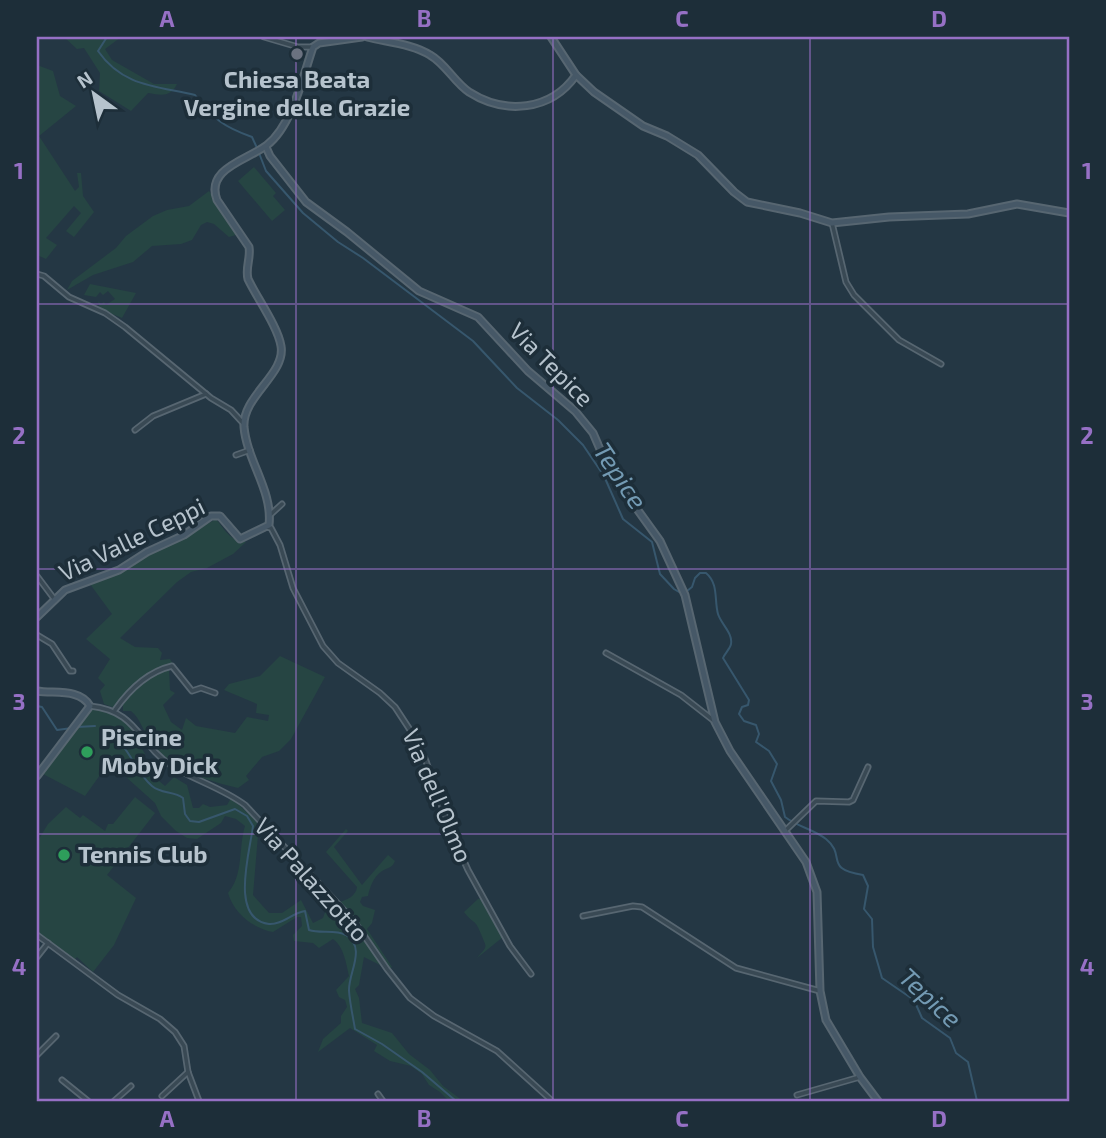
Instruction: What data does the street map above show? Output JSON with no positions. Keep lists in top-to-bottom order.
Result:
{
  "streets": {
    "street": [
      "Via Tepice",
      "Via Valle Ceppi",
      "Via dell'Olmo",
      "Via Palazzotto"
    ]
  },
  "crossings": [
    ["Via Valle Ceppi", "Via dell'Olmo"]
  ],
  "water": ["Tepice"],
  "places": ["Chiesa Beata Vergine delle Grazie", "Piscine Moby Dick", "Tennis Club"],
  "north": "top left",
  "grid": {
    "columns": [
      "A",
      "B",
      "C",
      "D"
    ],
    "rows": [
      "1",
      "2",
      "3",
      "4"
    ]
  }
}
